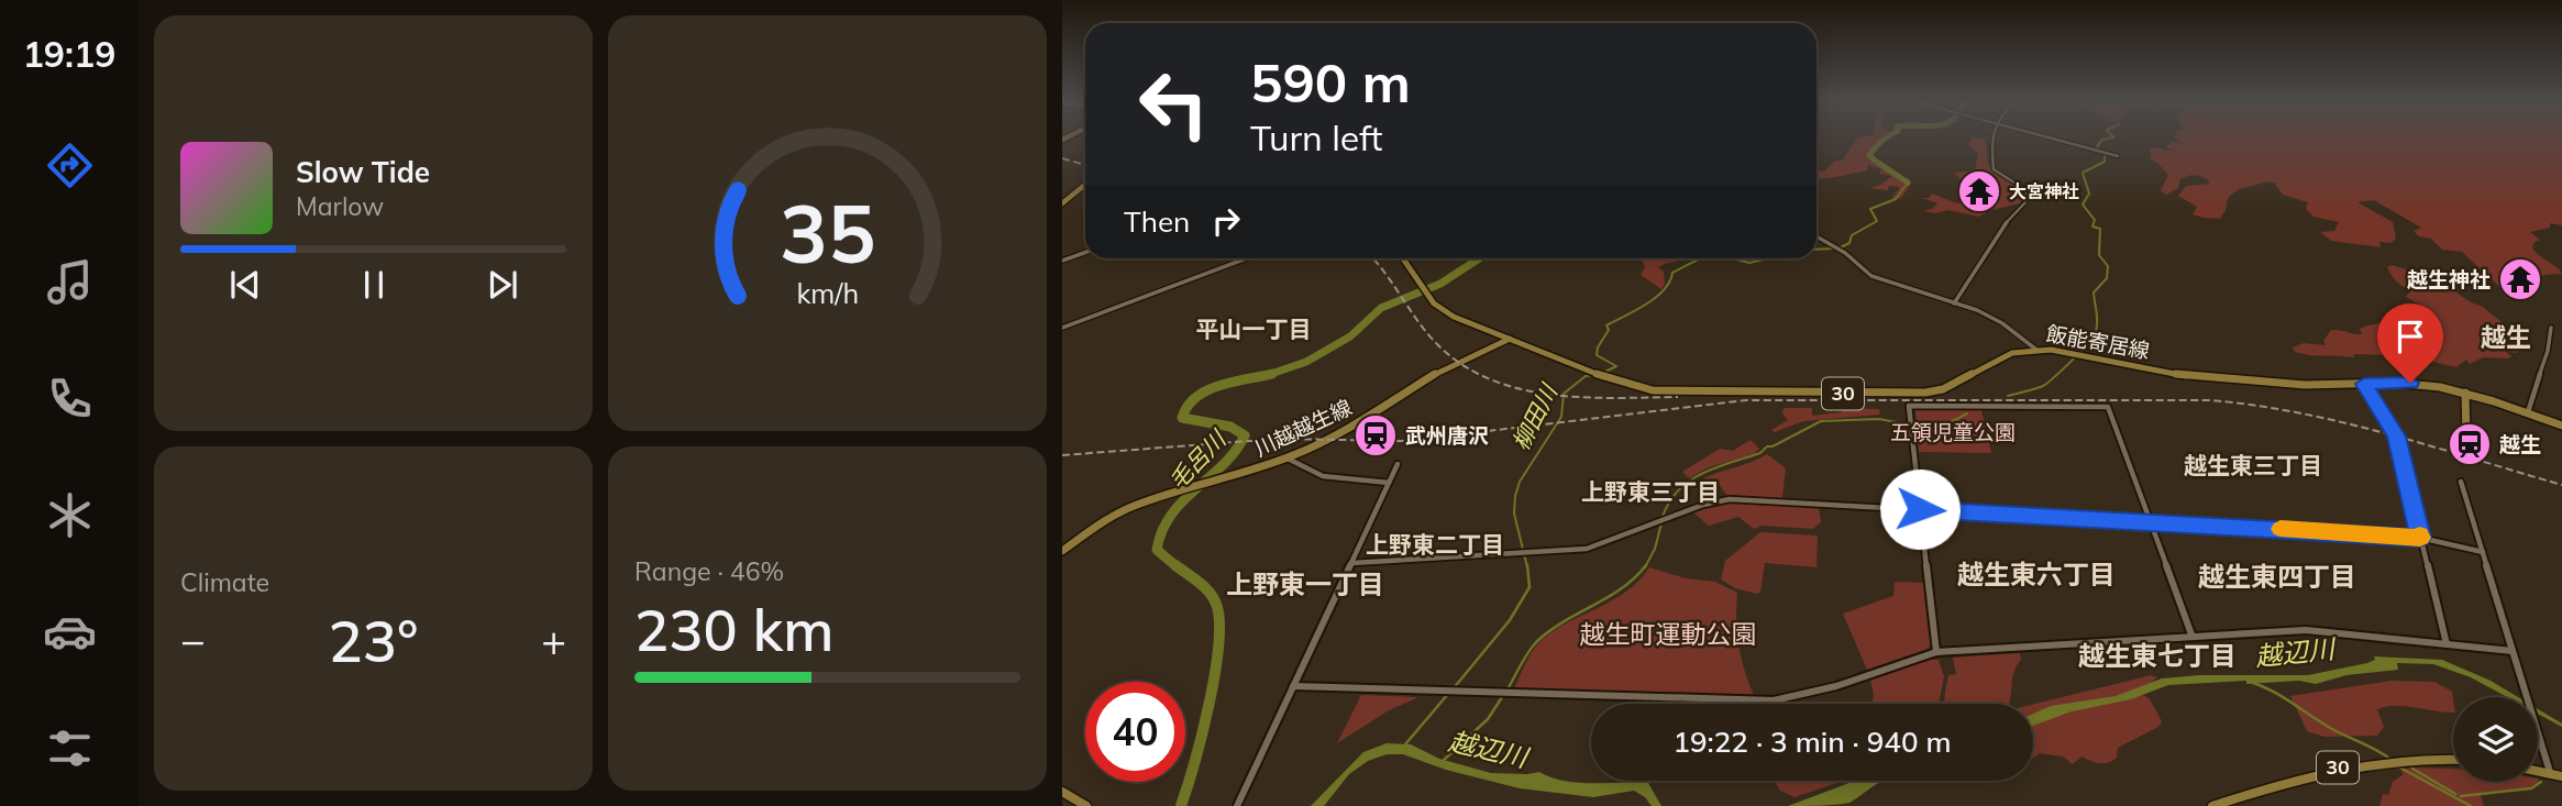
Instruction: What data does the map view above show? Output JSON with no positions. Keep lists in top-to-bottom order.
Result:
{
  "streets": {
    "main road": ["飯能寄居線", "30", "川越越生線"]
  },
  "crossings": [
    ["飯能寄居線", "川越越生線"]
  ],
  "districts": [
    "平山一丁目",
    "越生",
    "越生東三丁目",
    "上野東三丁目",
    "上野東二丁目",
    "越生東六丁目",
    "越生東四丁目",
    "上野東一丁目",
    "越生東七丁目"
  ],
  "water": ["柳田川", "毛呂川", "越辺川"],
  "parks": ["五領児童公園", "越生町運動公園"],
  "places": {
    "temple": ["大宮神社", "越生神社"],
    "station": ["武州唐沢", "越生"]
  },
  "page": {
    "tabs": "19:19",
    "turn": ["590 m", "Turn left"],
    "song": ["Slow Tide", "Marlow"],
    "then": "Then",
    "tile": [
      "Climate",
      ["Range · 46%", "230 km"]
    ],
    "heat": ["−", "23°", "+"],
    "limit": "40",
    "trip": "19:22 · 3 min · 940 m",
    "gauge": ["35", "km/h"]
  }
}
